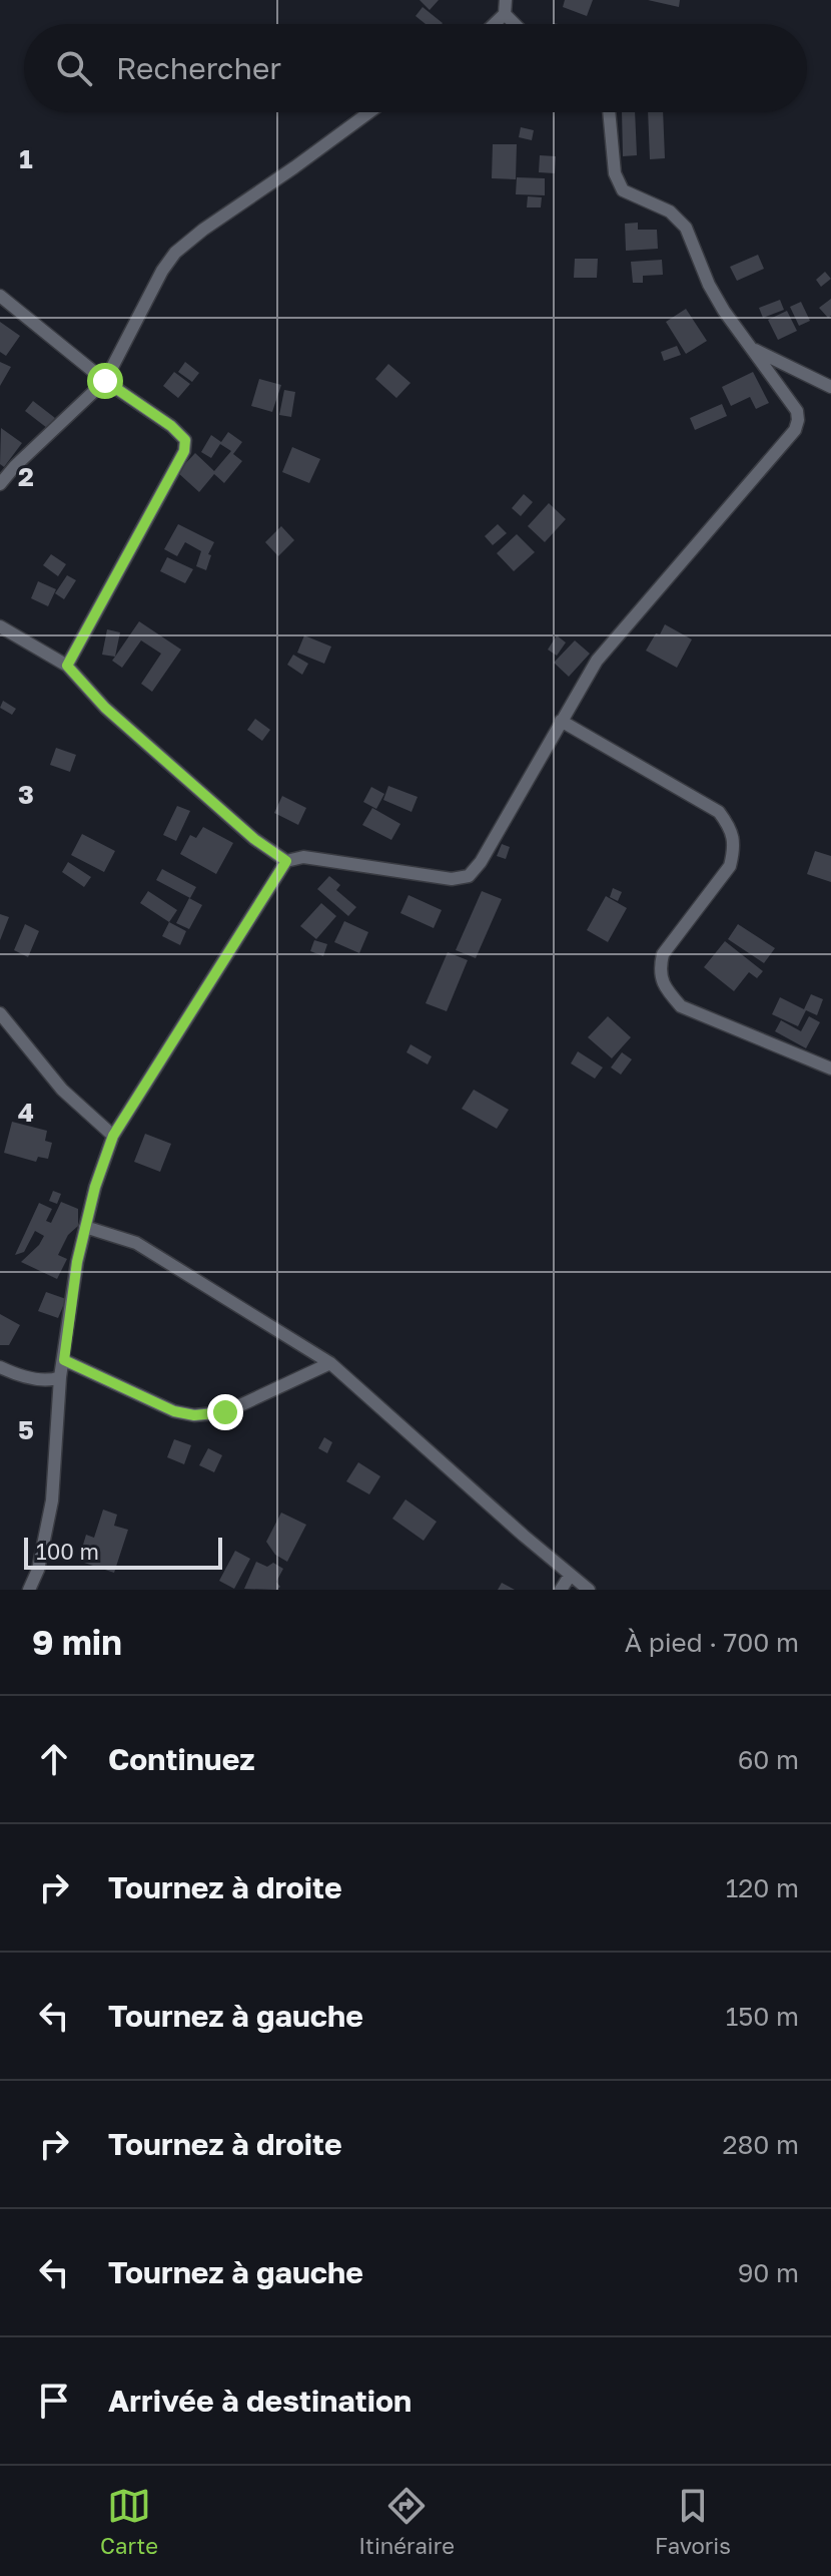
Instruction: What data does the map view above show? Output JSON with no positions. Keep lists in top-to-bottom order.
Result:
{
  "scale_bar": "100 m",
  "page": {
    "search": "Rechercher",
    "scale": "100 m",
    "heading": ["9 min", "À pied · 700 m"],
    "list": [
      ["Continuez", "60 m"],
      ["Tournez à droite", "120 m"],
      ["Tournez à gauche", "150 m"],
      ["Tournez à droite", "280 m"],
      ["Tournez à gauche", "90 m"],
      "Arrivée à destination"
    ],
    "nav": ["Carte", "Itinéraire", "Favoris"]
  },
  "grid": {
    "rows": [
      "1",
      "2",
      "3",
      "4",
      "5"
    ]
  }
}
